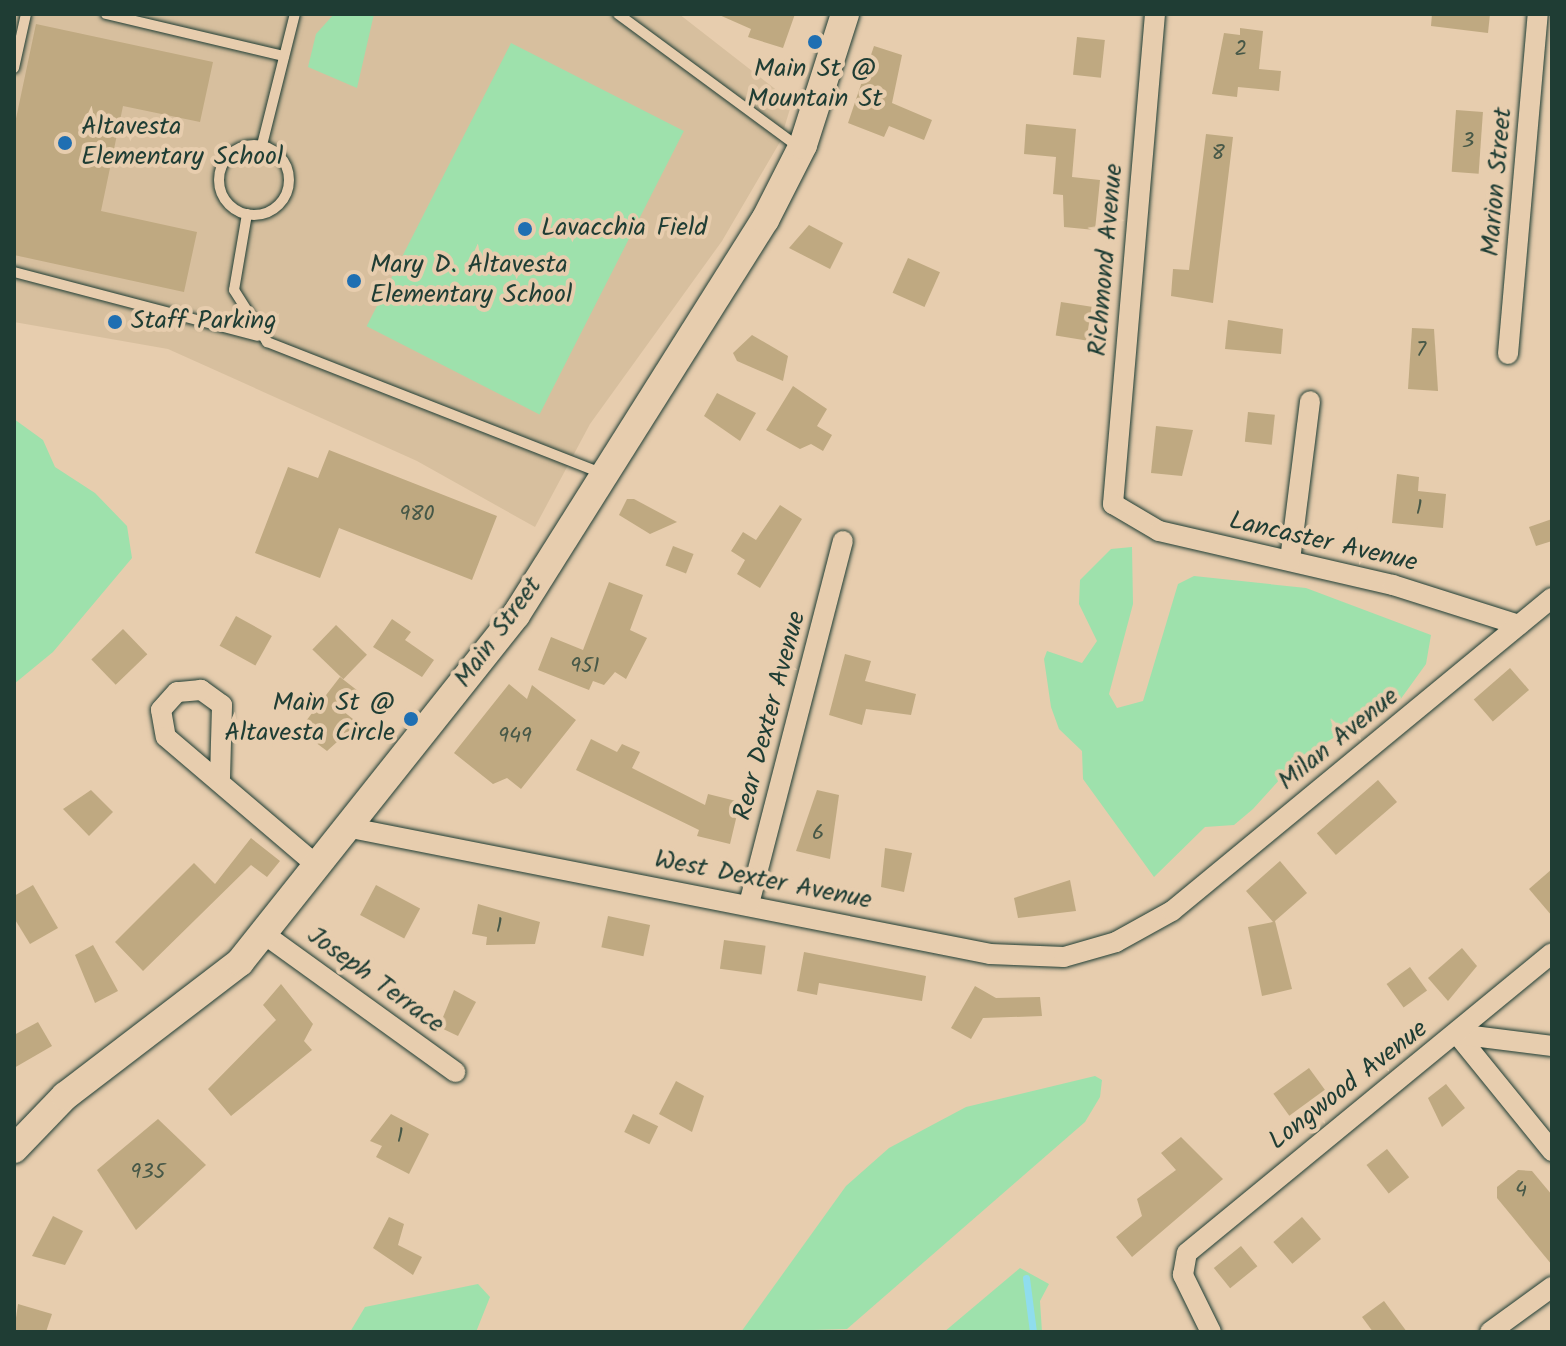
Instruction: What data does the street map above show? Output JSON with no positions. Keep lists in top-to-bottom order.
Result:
{
  "streets": {
    "main road": ["Main Street"],
    "street": [
      "Marion Street",
      "Richmond Avenue",
      "Lancaster Avenue",
      "Rear Dexter Avenue",
      "Milan Avenue",
      "West Dexter Avenue",
      "Joseph Terrace",
      "Longwood Avenue"
    ]
  },
  "crossings": [
    ["Richmond Avenue", "Lancaster Avenue"],
    ["Lancaster Avenue", "Milan Avenue"],
    ["Main Street", "West Dexter Avenue"],
    ["Main Street", "Joseph Terrace"],
    ["Rear Dexter Avenue", "West Dexter Avenue"],
    ["Milan Avenue", "West Dexter Avenue"]
  ],
  "places": [
    "Main St @ Mountain St",
    "Altavesta Elementary School",
    "Lavacchia Field",
    "Mary D. Altavesta Elementary School",
    "Staff Parking",
    "Main St @ Altavesta Circle"
  ],
  "house_numbers": [
    "2",
    "3",
    "8",
    "7",
    "1",
    "980",
    "951",
    "949",
    "6",
    "1",
    "1",
    "935",
    "4"
  ]
}
